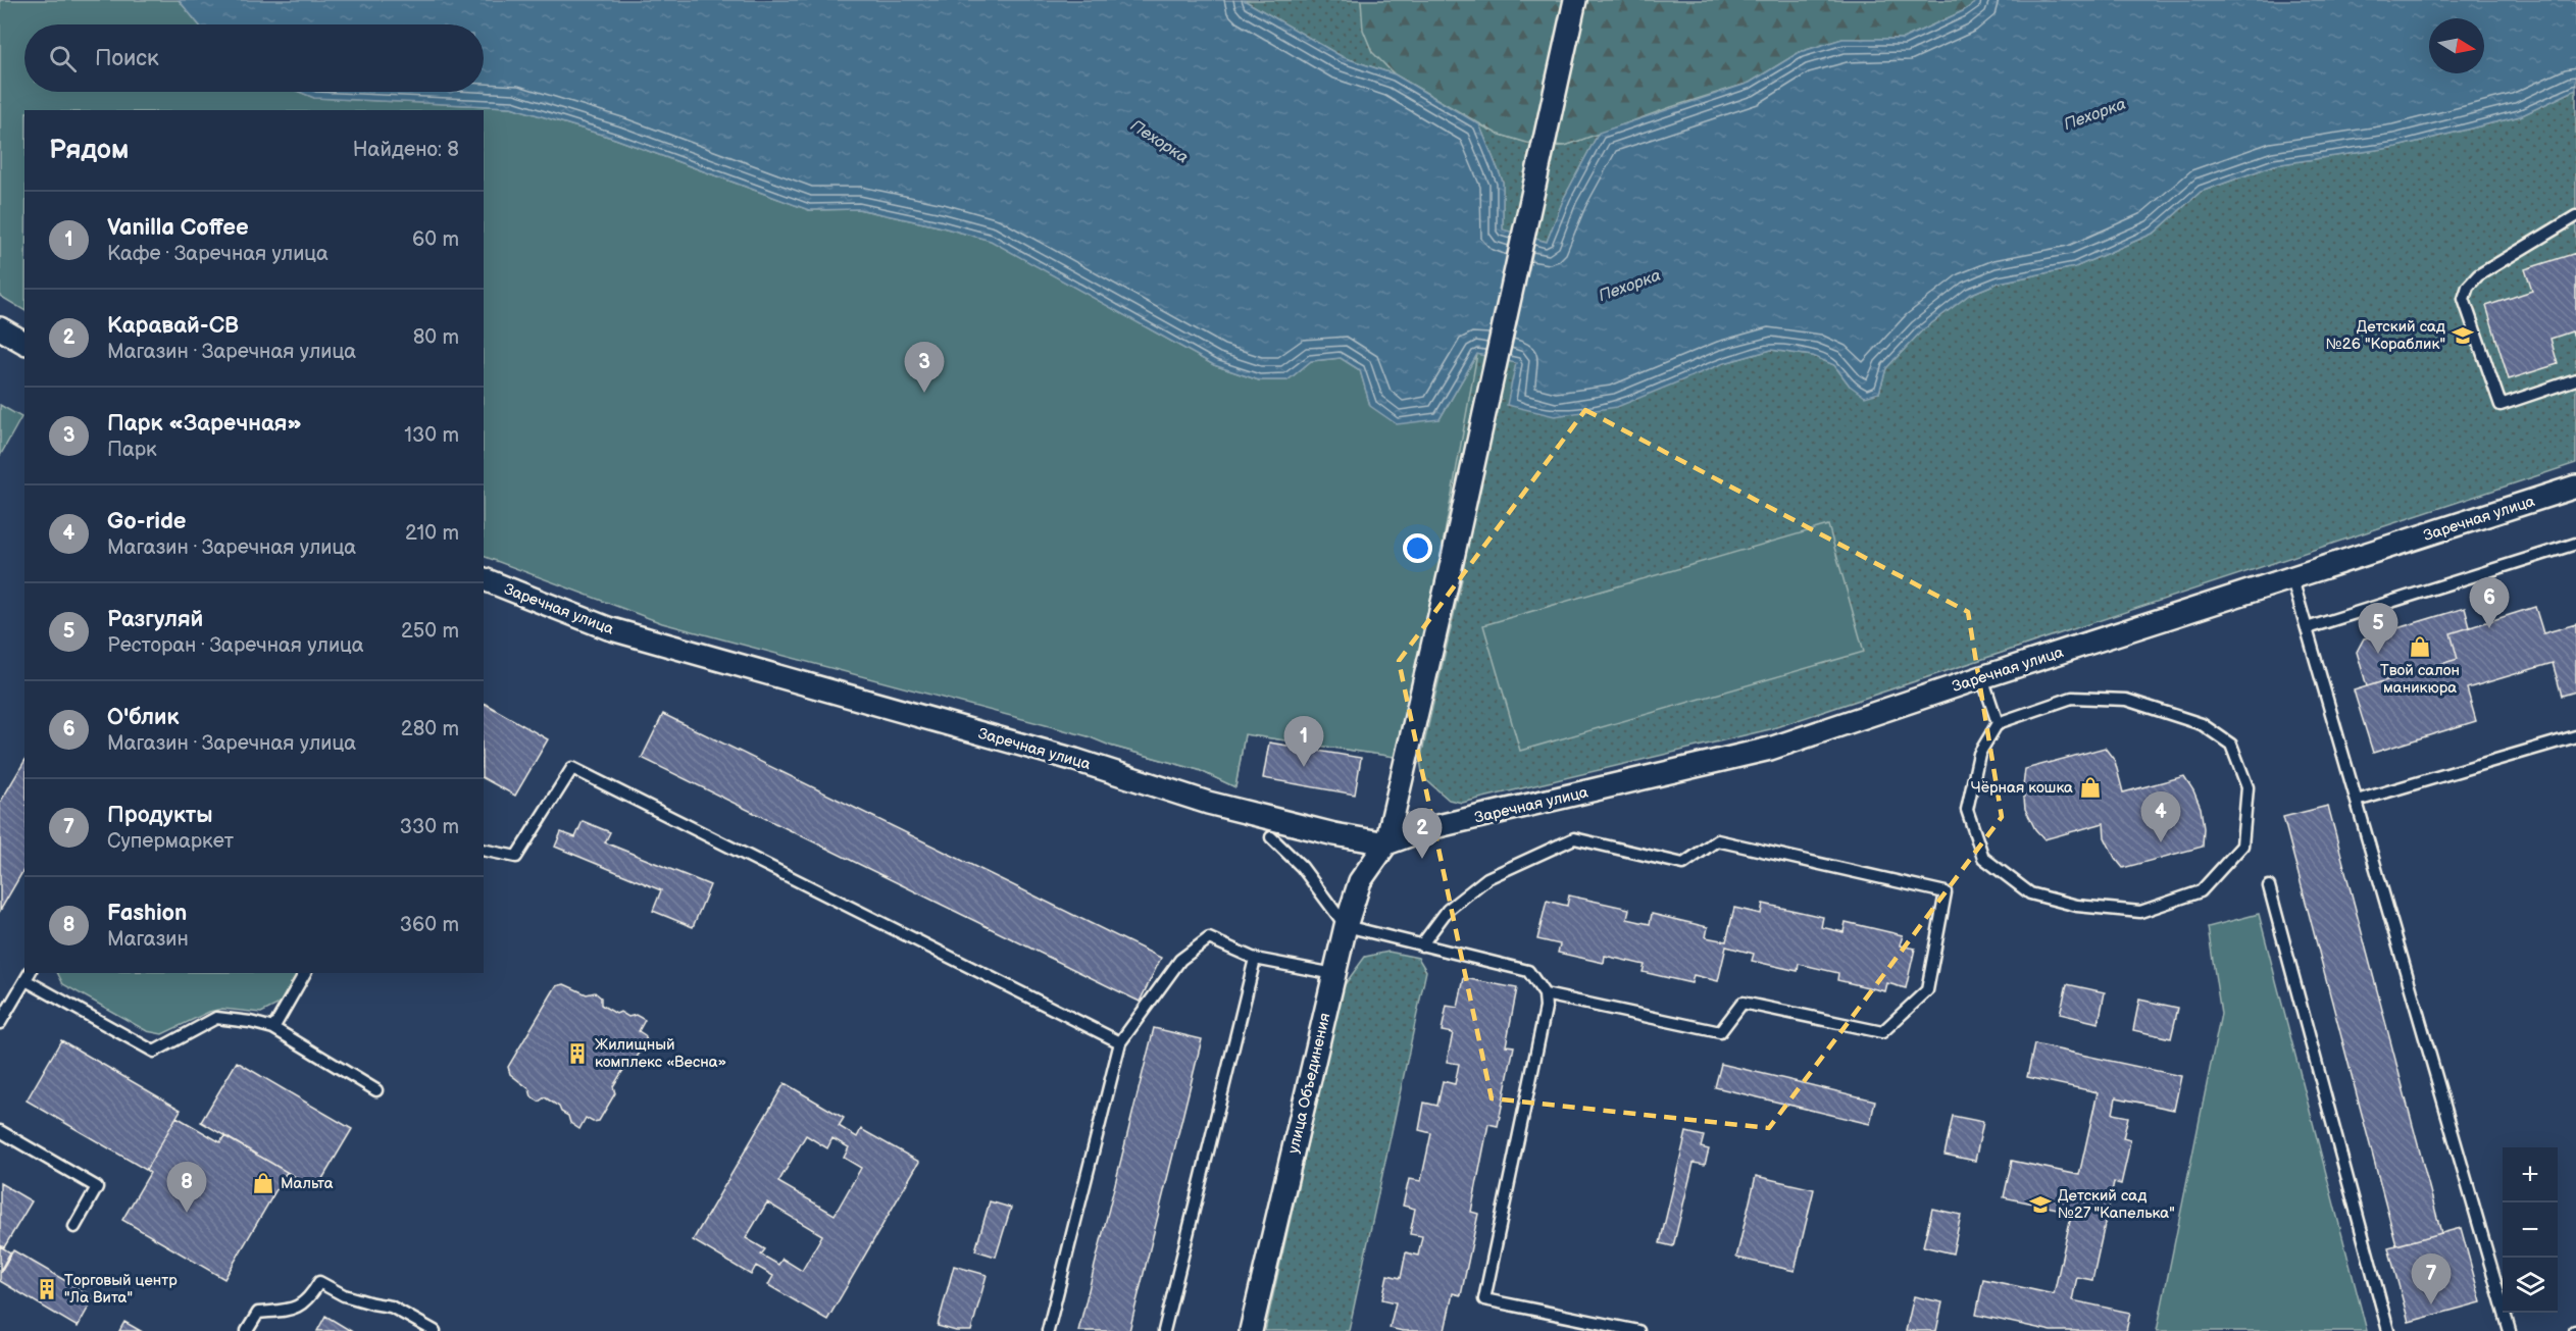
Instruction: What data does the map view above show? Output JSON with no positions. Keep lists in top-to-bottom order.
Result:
{
  "streets": {
    "street": ["Заречная улица", "улица Объединения"]
  },
  "crossings": [
    ["Заречная улица", "улица Объединения"]
  ],
  "water": ["Пехорка"],
  "places": {
    "school or university": ["Детский сад №26 \"Кораблик\"", "Детский сад №27 \"Капелька\""],
    "shop": ["Твой салон маникюра", "Чёрная кошка", "Мальта"],
    "building": ["Жилищный комплекс «Весна»", "Торговый центр \"Ла Вита\""]
  },
  "north": "right",
  "page": {
    "search": "Поиск",
    "heading": ["Рядом", "Найдено: 8"],
    "list": [
      {
        "mark": "1",
        "name": "Vanilla Coffee",
        "note": "Кафе · Заречная улица",
        "value": "60 m"
      },
      {
        "mark": "2",
        "name": "Каравай-СВ",
        "note": "Магазин · Заречная улица",
        "value": "80 m"
      },
      {
        "mark": "3",
        "name": "Парк «Заречная»",
        "note": "Парк",
        "value": "130 m"
      },
      {
        "mark": "4",
        "name": "Go-ride",
        "note": "Магазин · Заречная улица",
        "value": "210 m"
      },
      {
        "mark": "5",
        "name": "Разгуляй",
        "note": "Ресторан · Заречная улица",
        "value": "250 m"
      },
      {
        "mark": "6",
        "name": "О'блик",
        "note": "Магазин · Заречная улица",
        "value": "280 m"
      },
      {
        "mark": "7",
        "name": "Продукты",
        "note": "Супермаркет",
        "value": "330 m"
      },
      {
        "mark": "8",
        "name": "Fashion",
        "note": "Магазин",
        "value": "360 m"
      }
    ],
    "pins": [
      "3",
      "6",
      "5",
      "1",
      "4",
      "2",
      "8",
      "7"
    ],
    "map_buttons": ["+", "−"]
  }
}
